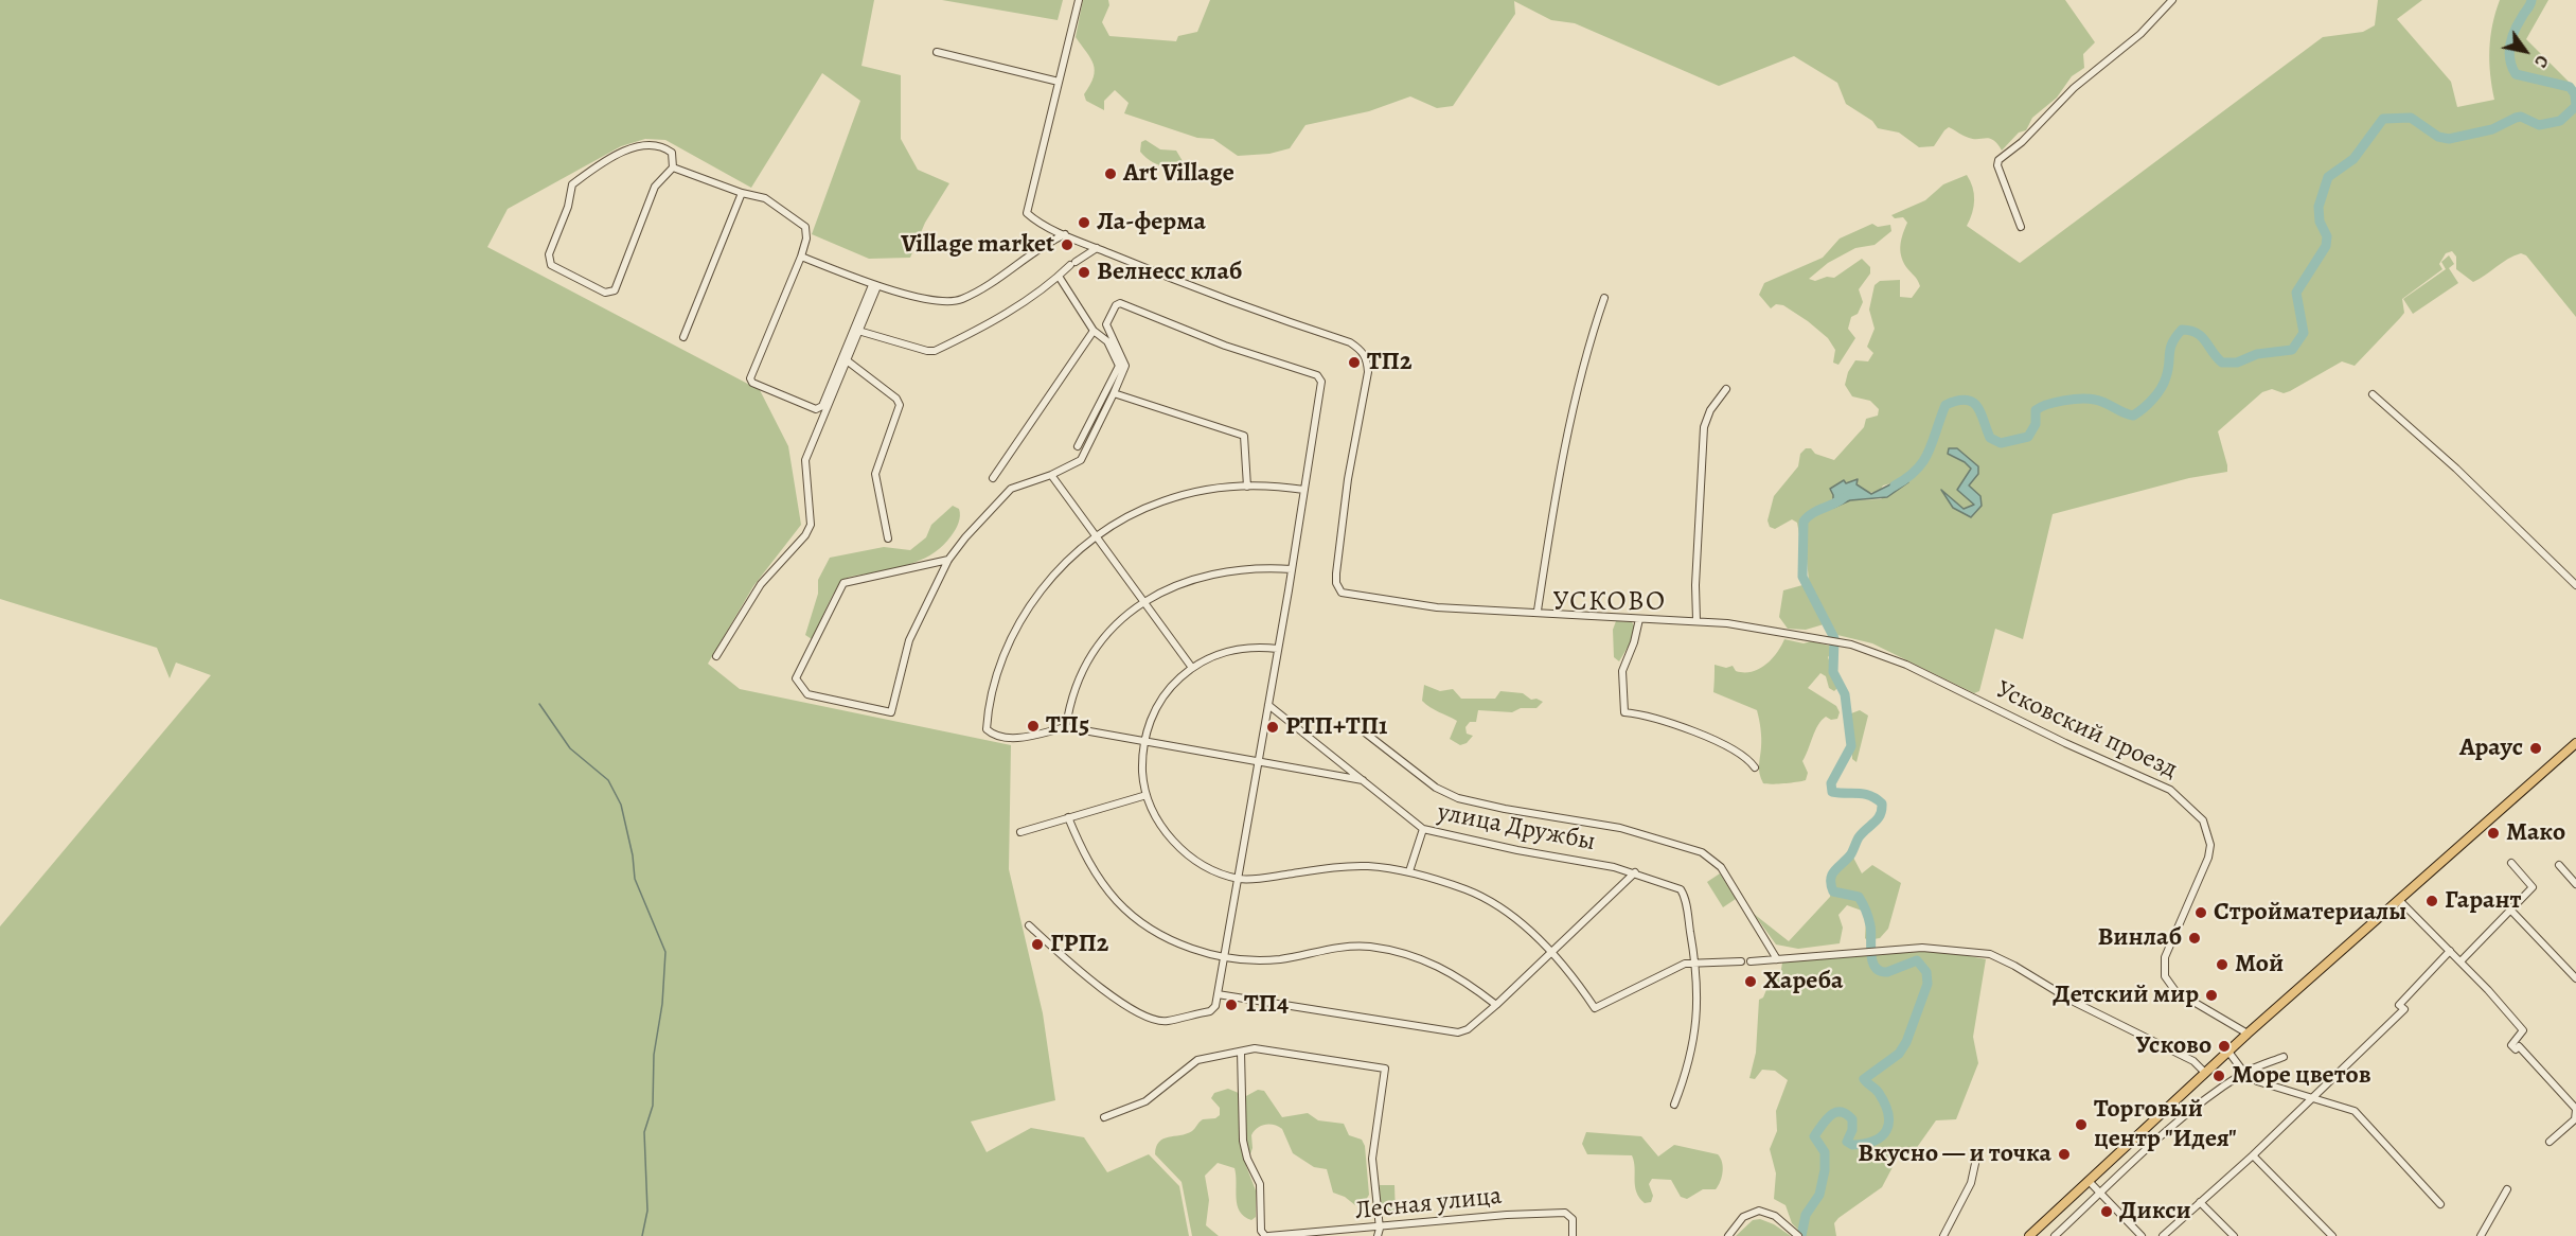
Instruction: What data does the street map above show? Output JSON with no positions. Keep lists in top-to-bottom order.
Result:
{
  "streets": {
    "street": ["Усковский проезд", "улица Дружбы", "Лесная улица"]
  },
  "districts": ["УСКОВО"],
  "places": [
    "Art Village",
    "Ла-ферма",
    "Village market",
    "Велнесс клаб",
    "ТП2",
    "ТП5",
    "РТП+ТП1",
    "Араус",
    "Мако",
    "Гарант",
    "Стройматериалы",
    "Винлаб",
    "ГРП2",
    "Мой",
    "Хареба",
    "Детский мир",
    "ТП4",
    "Усково",
    "Море цветов",
    "Торговый центр \"Идея\"",
    "Вкусно — и точка",
    "Дикси"
  ],
  "north": "bottom right"
}
